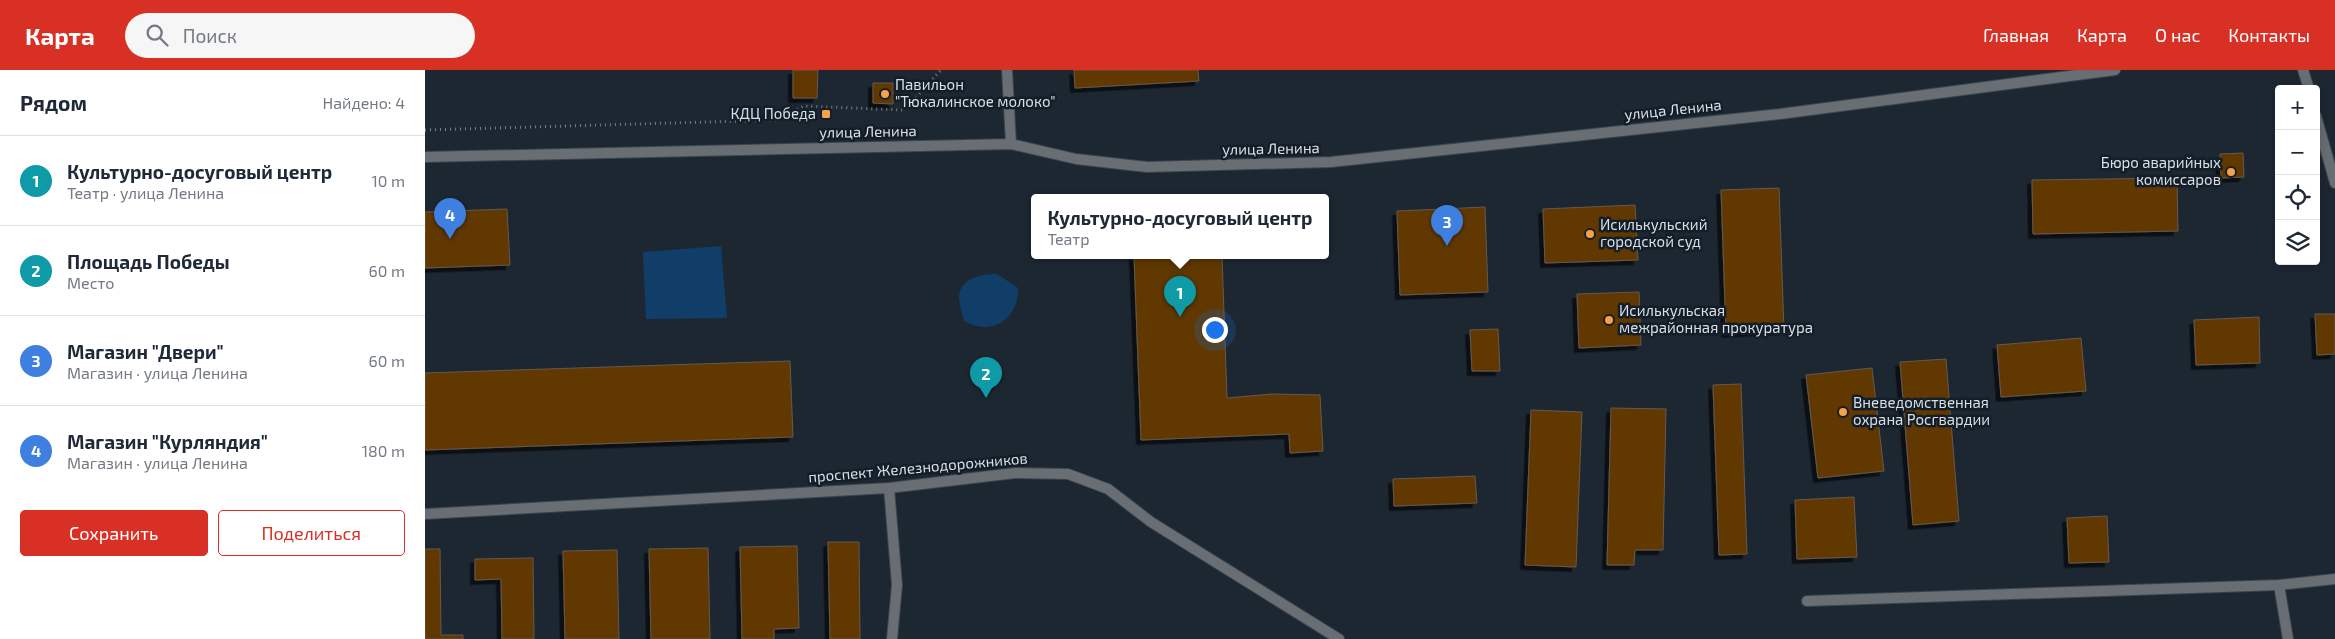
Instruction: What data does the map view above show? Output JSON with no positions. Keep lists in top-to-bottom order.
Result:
{
  "streets": {
    "street": ["улица Ленина", "проспект Железнодорожников"]
  },
  "places": {
    "other": [
      "Павильон \"Тюкалинское молоко\"",
      "Бюро аварийных комиссаров",
      "Исилькульский городской суд",
      "Исилькульская межрайонная прокуратура",
      "Вневедомственная охрана Росгвардии"
    ],
    "transit": ["КДЦ Победа"]
  },
  "page": {
    "header": "Карта",
    "search": "Поиск",
    "nav": [
      "Главная",
      "Карта",
      "О нас",
      "Контакты"
    ],
    "heading": ["Рядом", "Найдено: 4"],
    "map_buttons": ["+", "−"],
    "list": [
      {
        "mark": "1",
        "name": "Культурно-досуговый центр",
        "note": "Театр · улица Ленина",
        "value": "10 m"
      },
      {
        "mark": "2",
        "name": "Площадь Победы",
        "note": "Место",
        "value": "60 m"
      },
      {
        "mark": "3",
        "name": "Магазин \"Двери\"",
        "note": "Магазин · улица Ленина",
        "value": "60 m"
      },
      {
        "mark": "4",
        "name": "Магазин \"Курляндия\"",
        "note": "Магазин · улица Ленина",
        "value": "180 m"
      }
    ],
    "popup": ["Культурно-досуговый центр", "Театр"],
    "pins": [
      "4",
      "3",
      "1",
      "2"
    ],
    "buttons": ["Сохранить", "Поделиться"]
  }
}
